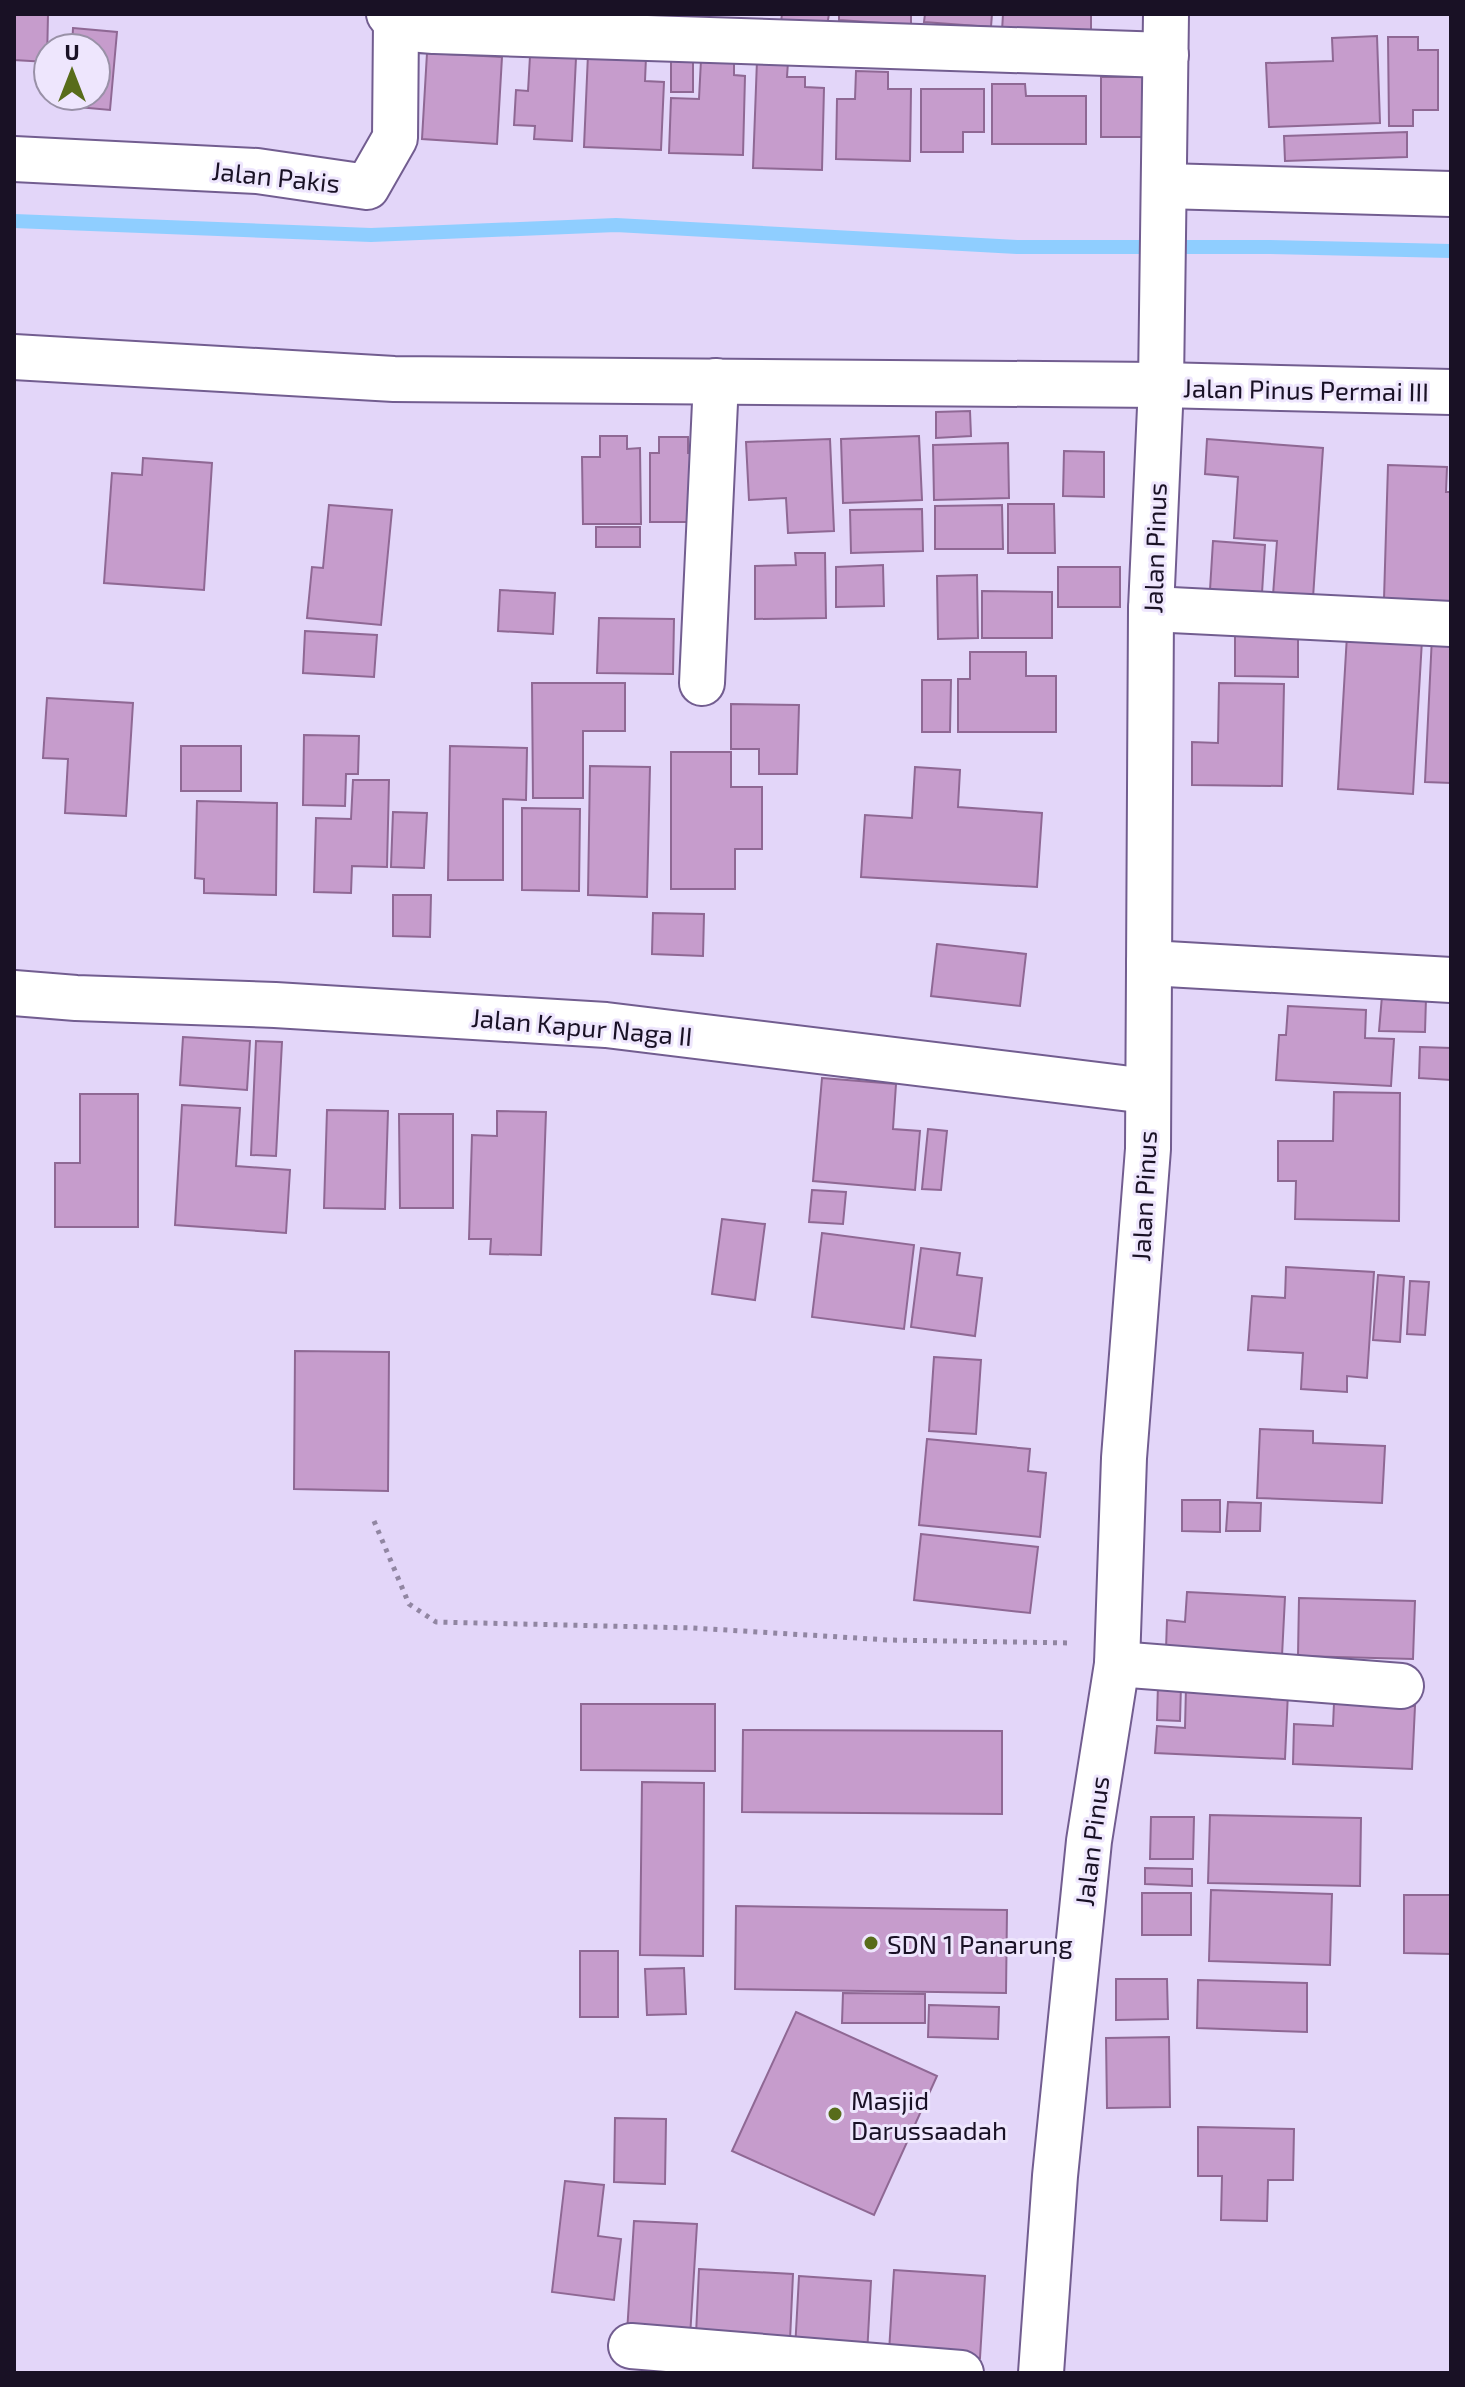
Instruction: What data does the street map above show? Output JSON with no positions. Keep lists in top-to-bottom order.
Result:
{
  "streets": {
    "street": [
      "Jalan Pakis",
      "Jalan Pinus Permai III",
      "Jalan Pinus",
      "Jalan Kapur Naga II"
    ]
  },
  "crossings": [
    ["Jalan Pinus Permai III", "Jalan Pinus"],
    ["Jalan Pinus", "Jalan Kapur Naga II"]
  ],
  "places": ["SDN 1 Panarung", "Masjid Darussaadah"],
  "north": "top"
}
